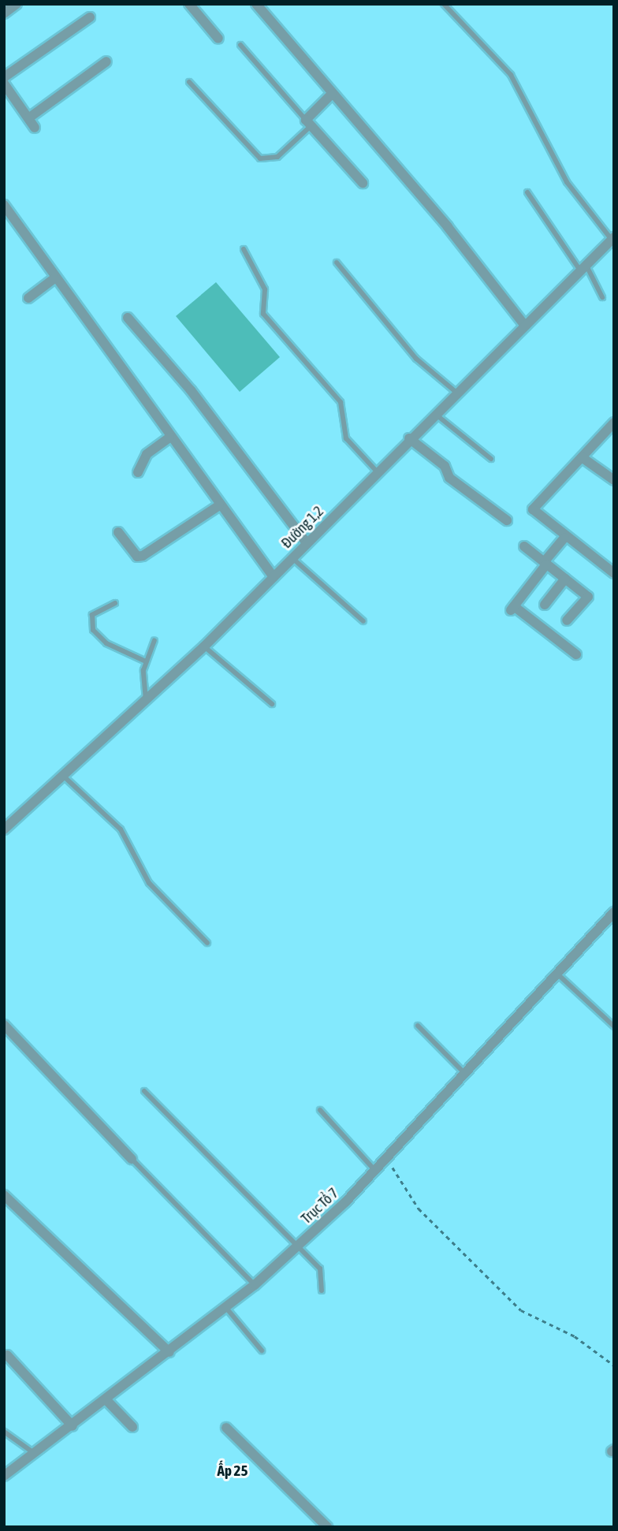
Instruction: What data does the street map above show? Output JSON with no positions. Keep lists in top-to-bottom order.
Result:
{
  "streets": {
    "street": ["Đường 1,2", "Trục Tổ 7"]
  },
  "districts": ["Ấp 25"]
}
